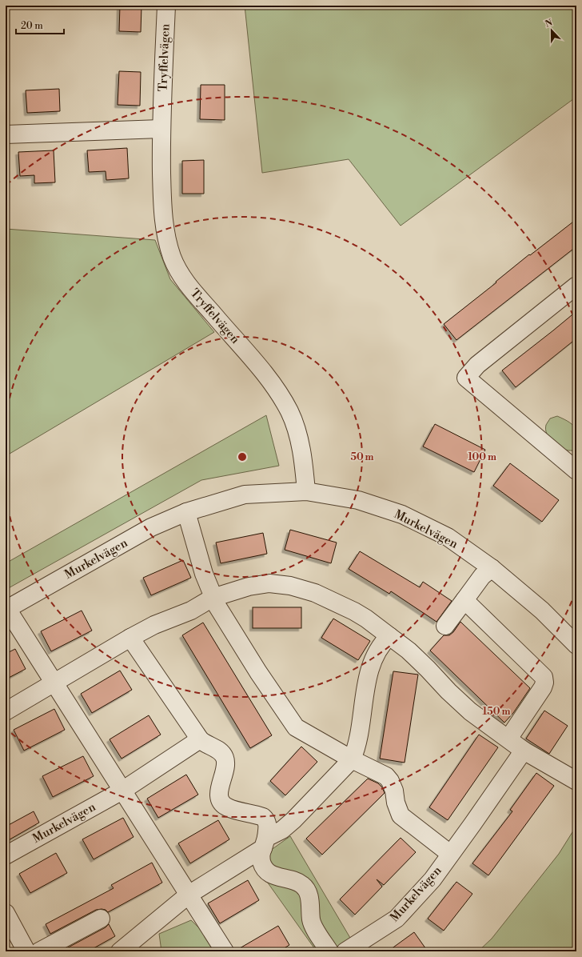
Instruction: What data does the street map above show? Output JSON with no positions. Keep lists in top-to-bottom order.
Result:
{
  "streets": {
    "street": ["Tryffelvägen", "Murkelvägen"]
  },
  "crossings": [
    ["Tryffelvägen", "Murkelvägen"]
  ],
  "scale_bar": "20 m",
  "north": "top",
  "rings": ["50 m", "100 m", "150 m"]
}
